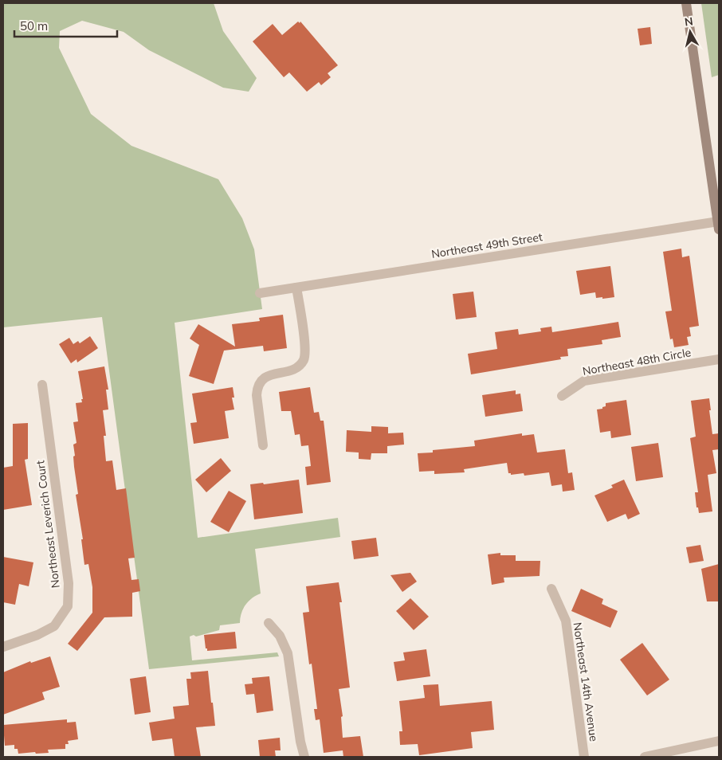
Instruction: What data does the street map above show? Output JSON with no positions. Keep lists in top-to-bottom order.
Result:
{
  "streets": {
    "street": [
      "Northeast 49th Street",
      "Northeast 48th Circle",
      "Northeast Leverich Court",
      "Northeast 14th Avenue"
    ]
  },
  "scale_bar": "50 m",
  "north": "top"
}
